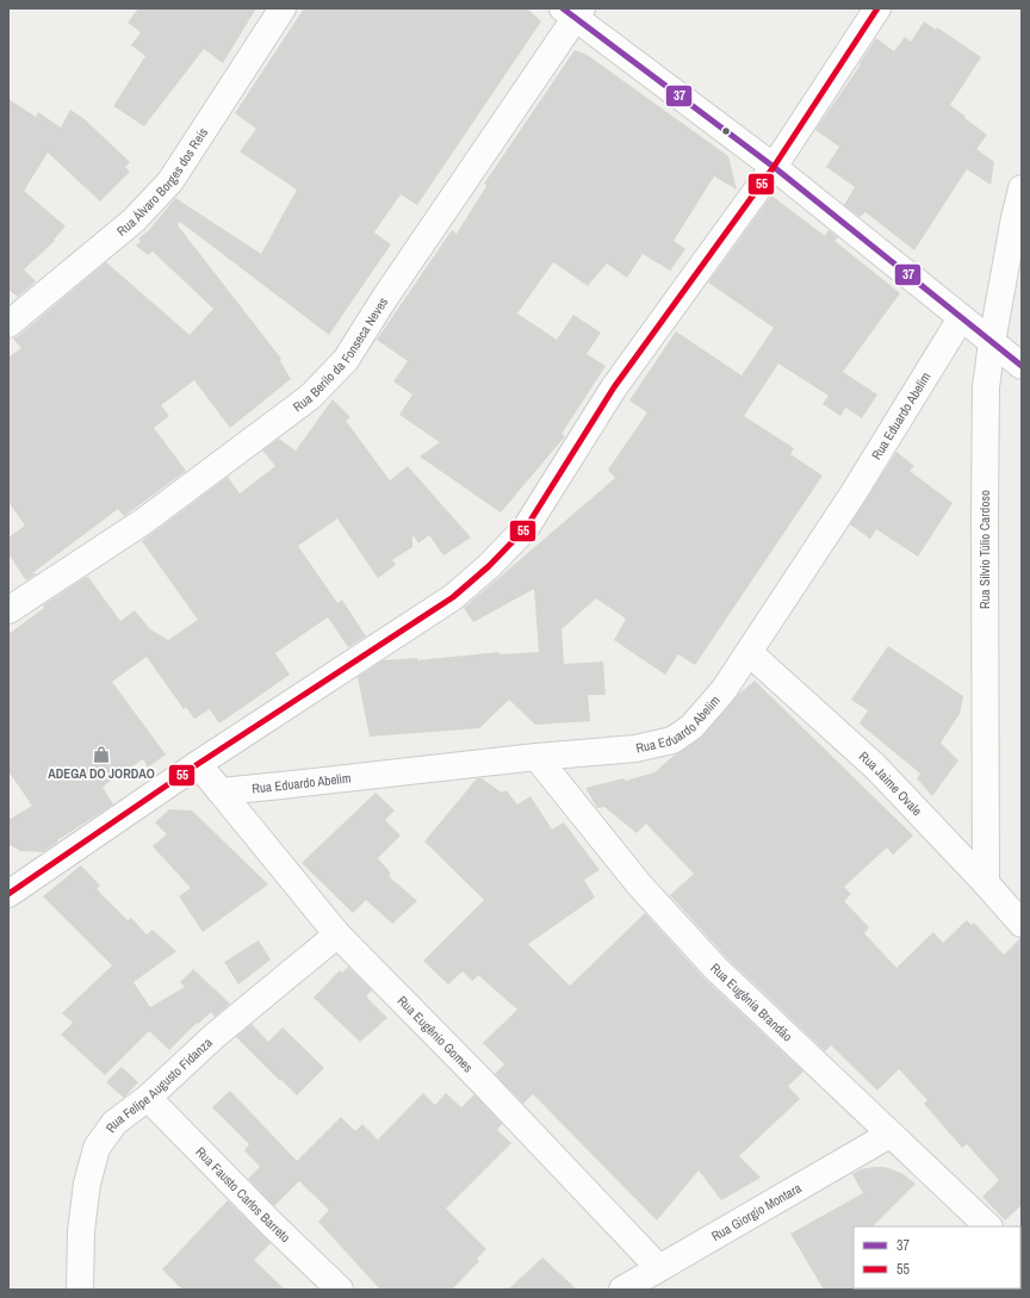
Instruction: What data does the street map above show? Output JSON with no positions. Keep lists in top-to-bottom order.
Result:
{
  "streets": {
    "street": [
      "Rua Álvaro Borges dos Reis",
      "Rua Berilo da Fonseca Neves",
      "Rua Eduardo Abelim",
      "Rua Silvio Túlio Cardoso",
      "Rua Jaime Ovale",
      "Rua Eugênia Brandão",
      "Rua Eugênio Gomes",
      "Rua Felipe Augusto Fidanza",
      "Rua Fausto Carlos Barreto",
      "Rua Giorgio Montara"
    ]
  },
  "crossings": [
    ["Rua Eduardo Abelim", "Rua Jaime Ovale"],
    ["Rua Eduardo Abelim", "Rua Eugênia Brandão"],
    ["Rua Eduardo Abelim", "Rua Eugênio Gomes"],
    ["Rua Silvio Túlio Cardoso", "Rua Jaime Ovale"],
    ["Rua Eugênia Brandão", "Rua Giorgio Montara"],
    ["Rua Eugênio Gomes", "Rua Felipe Augusto Fidanza"],
    ["Rua Eugênio Gomes", "Rua Giorgio Montara"],
    ["Rua Felipe Augusto Fidanza", "Rua Fausto Carlos Barreto"]
  ],
  "places": {
    "shop": ["ADEGA DO JORDAO"]
  },
  "lines": ["transit line 37", "transit line 55"],
  "legend": ["37", "55"]
}
